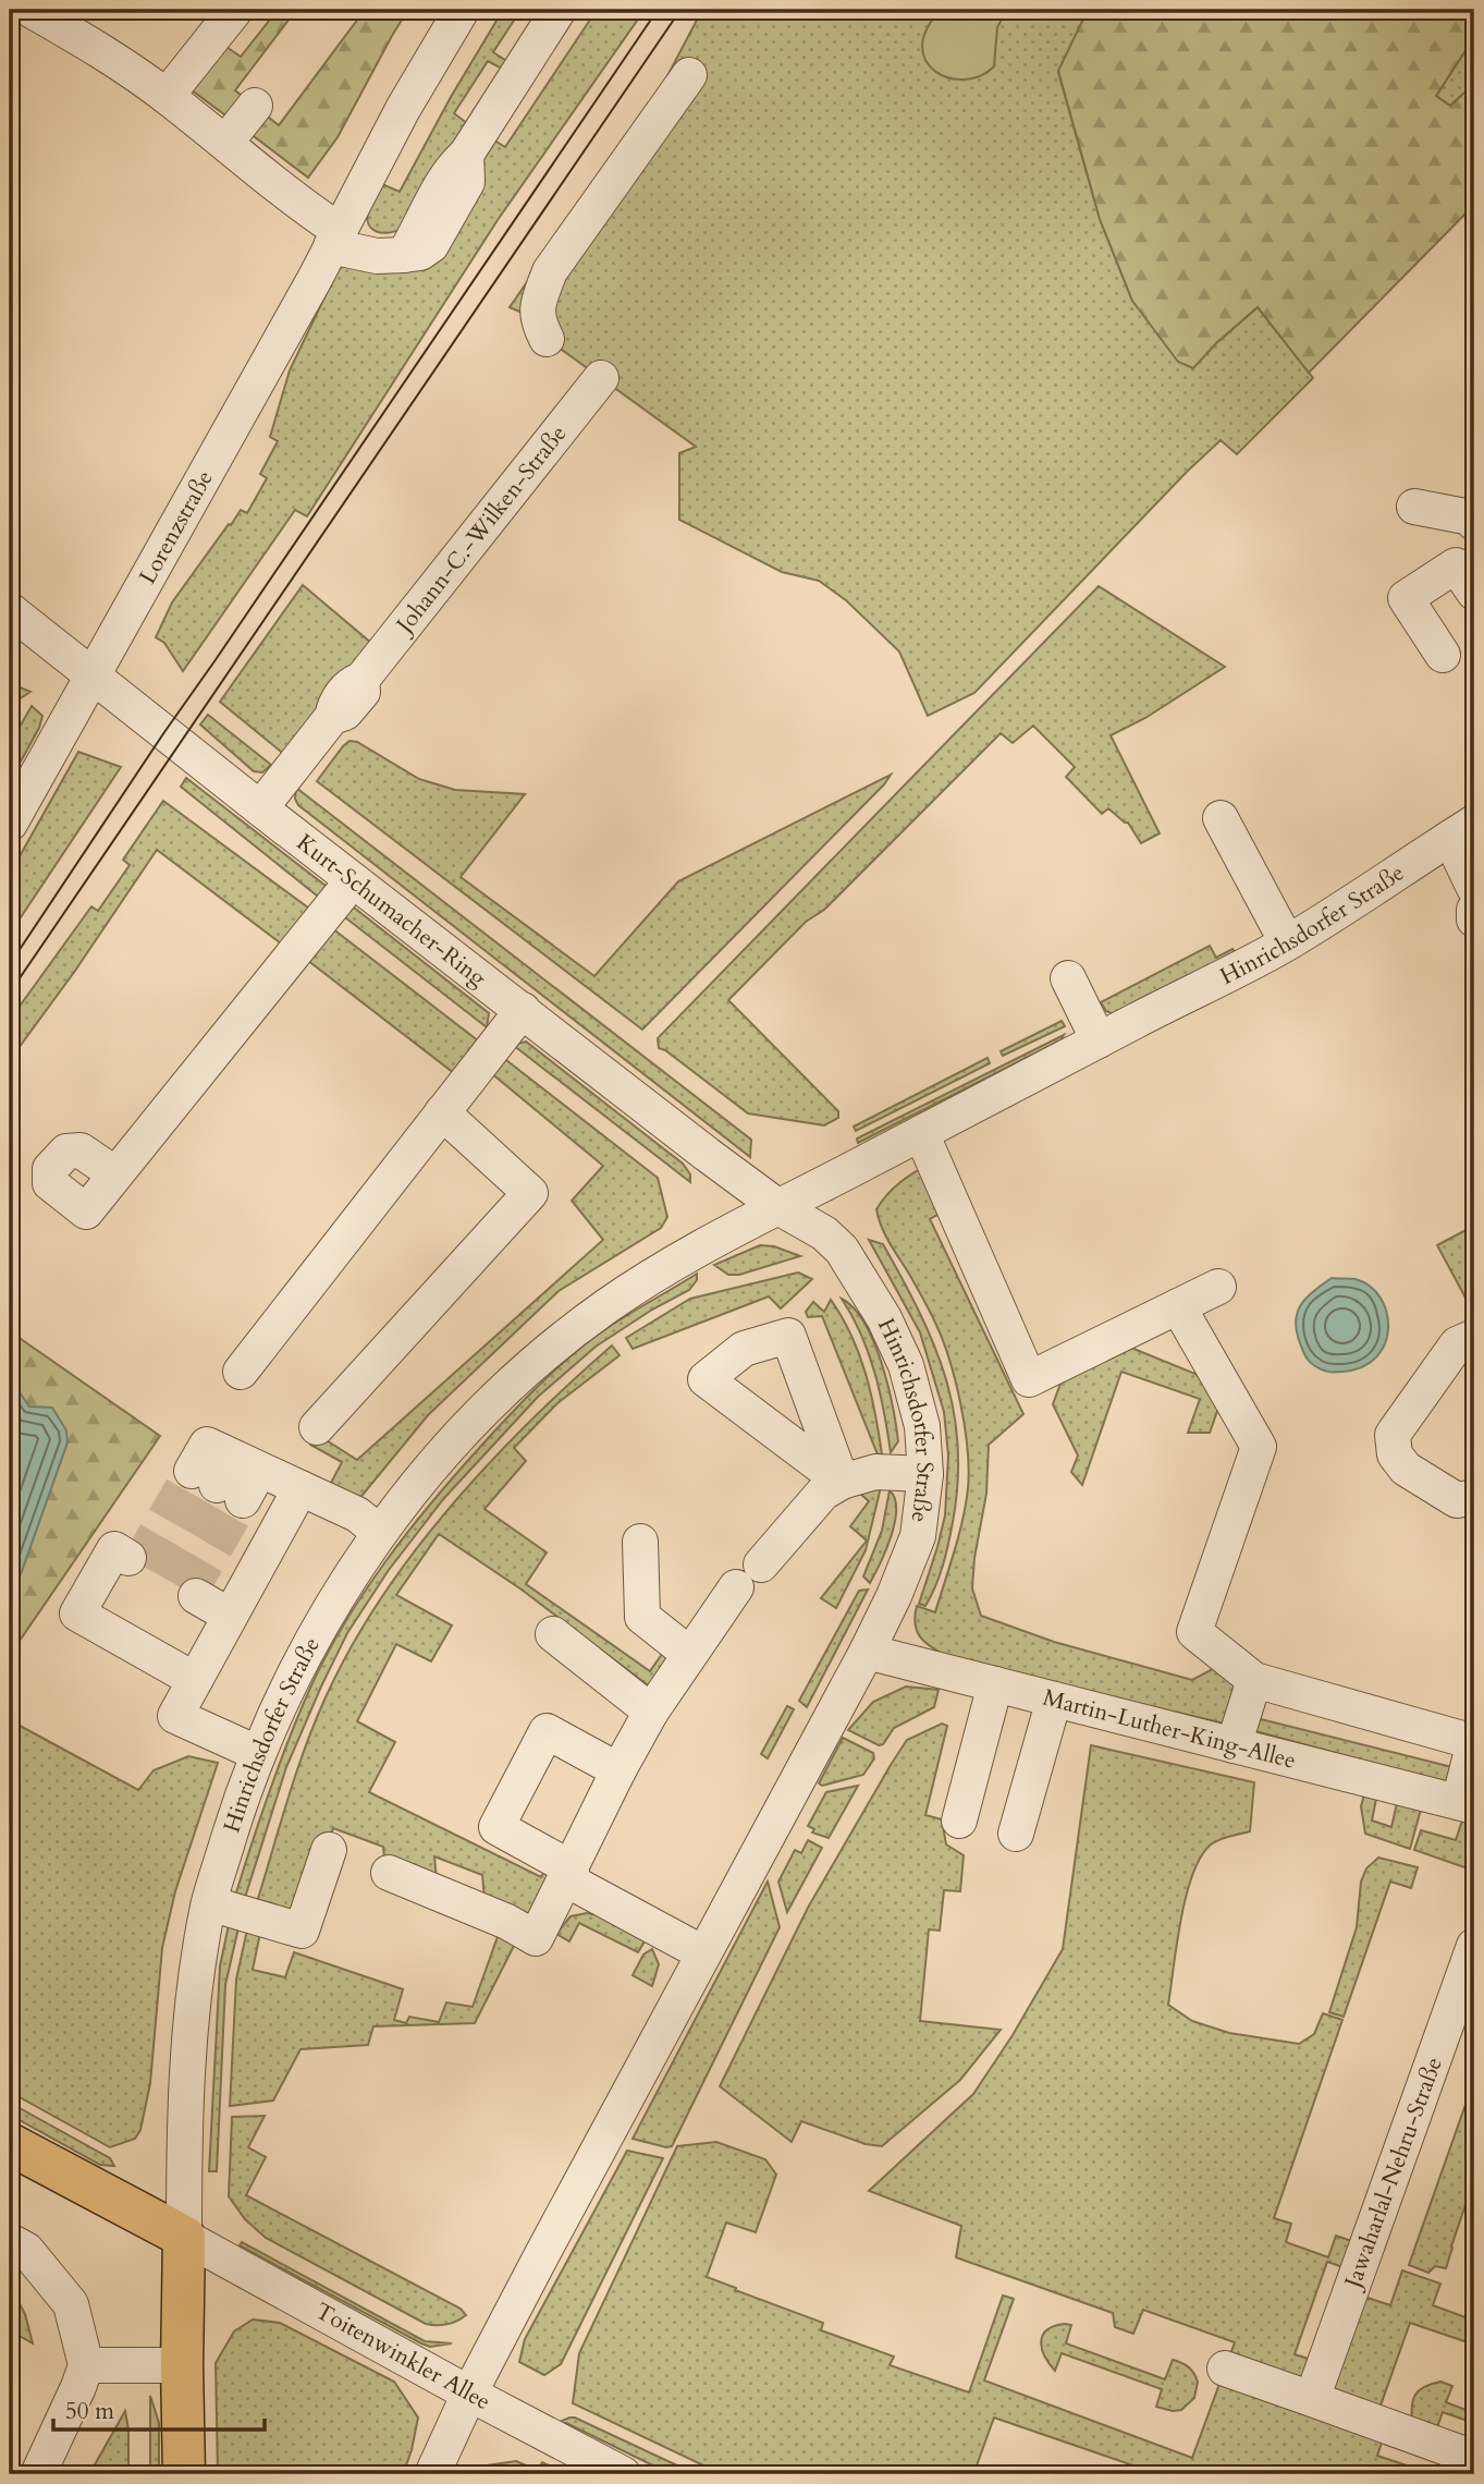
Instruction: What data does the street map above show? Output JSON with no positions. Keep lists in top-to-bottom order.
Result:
{
  "streets": {
    "main road": ["Hinrichsdorfer Straße"],
    "street": [
      "Lorenzstraße",
      "Johann-C.-Wilken-Straße",
      "Kurt-Schumacher-Ring",
      "Martin-Luther-King-Allee",
      "Jawaharlal-Nehru-Straße",
      "Toitenwinkler Allee"
    ]
  },
  "crossings": [
    ["Lorenzstraße", "Kurt-Schumacher-Ring"],
    ["Johann-C.-Wilken-Straße", "Kurt-Schumacher-Ring"],
    ["Kurt-Schumacher-Ring", "Hinrichsdorfer Straße"],
    ["Hinrichsdorfer Straße", "Martin-Luther-King-Allee"],
    ["Hinrichsdorfer Straße", "Toitenwinkler Allee"]
  ],
  "scale_bar": "50 m"
}
